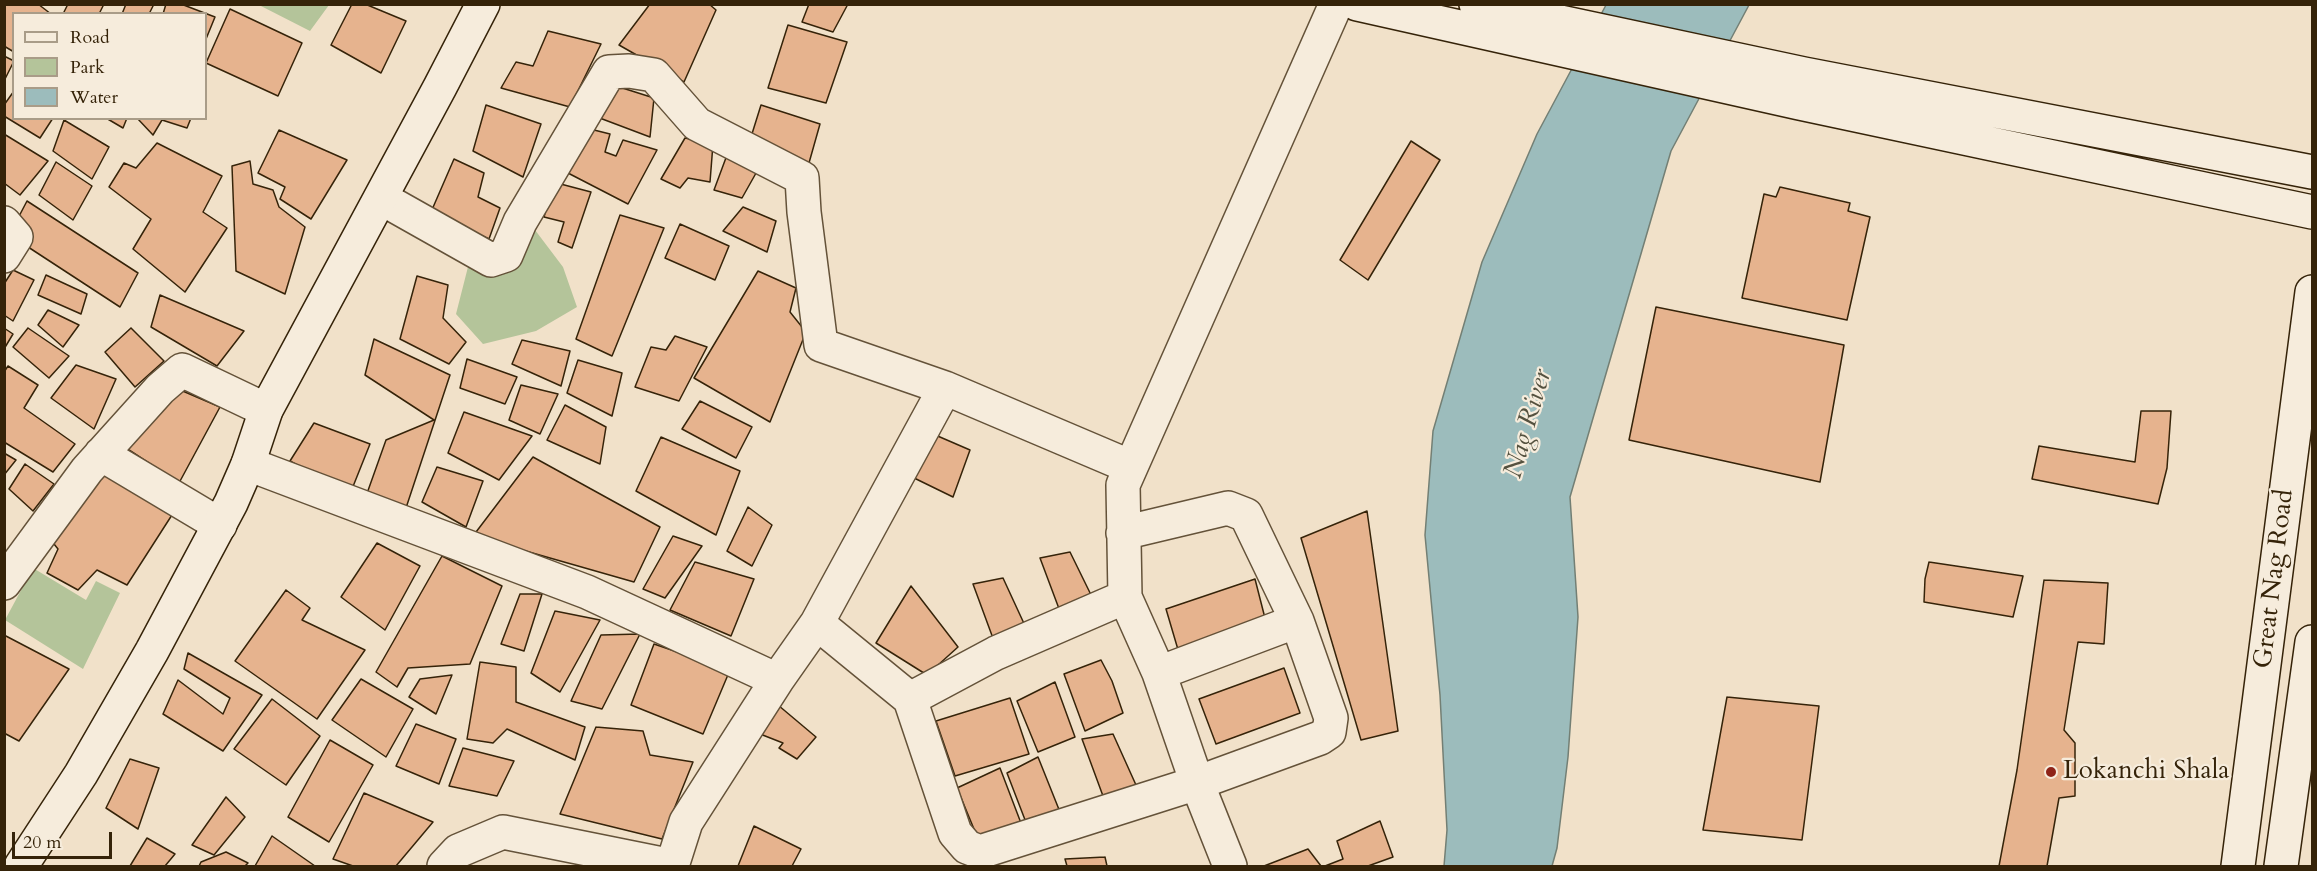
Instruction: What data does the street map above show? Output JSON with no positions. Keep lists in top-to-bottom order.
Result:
{
  "streets": {
    "street": ["Great Nag Road"]
  },
  "water": ["Nag River"],
  "places": ["Lokanchi Shala"],
  "legend": ["Road", "Park", "Water"],
  "scale_bar": "20 m"
}
